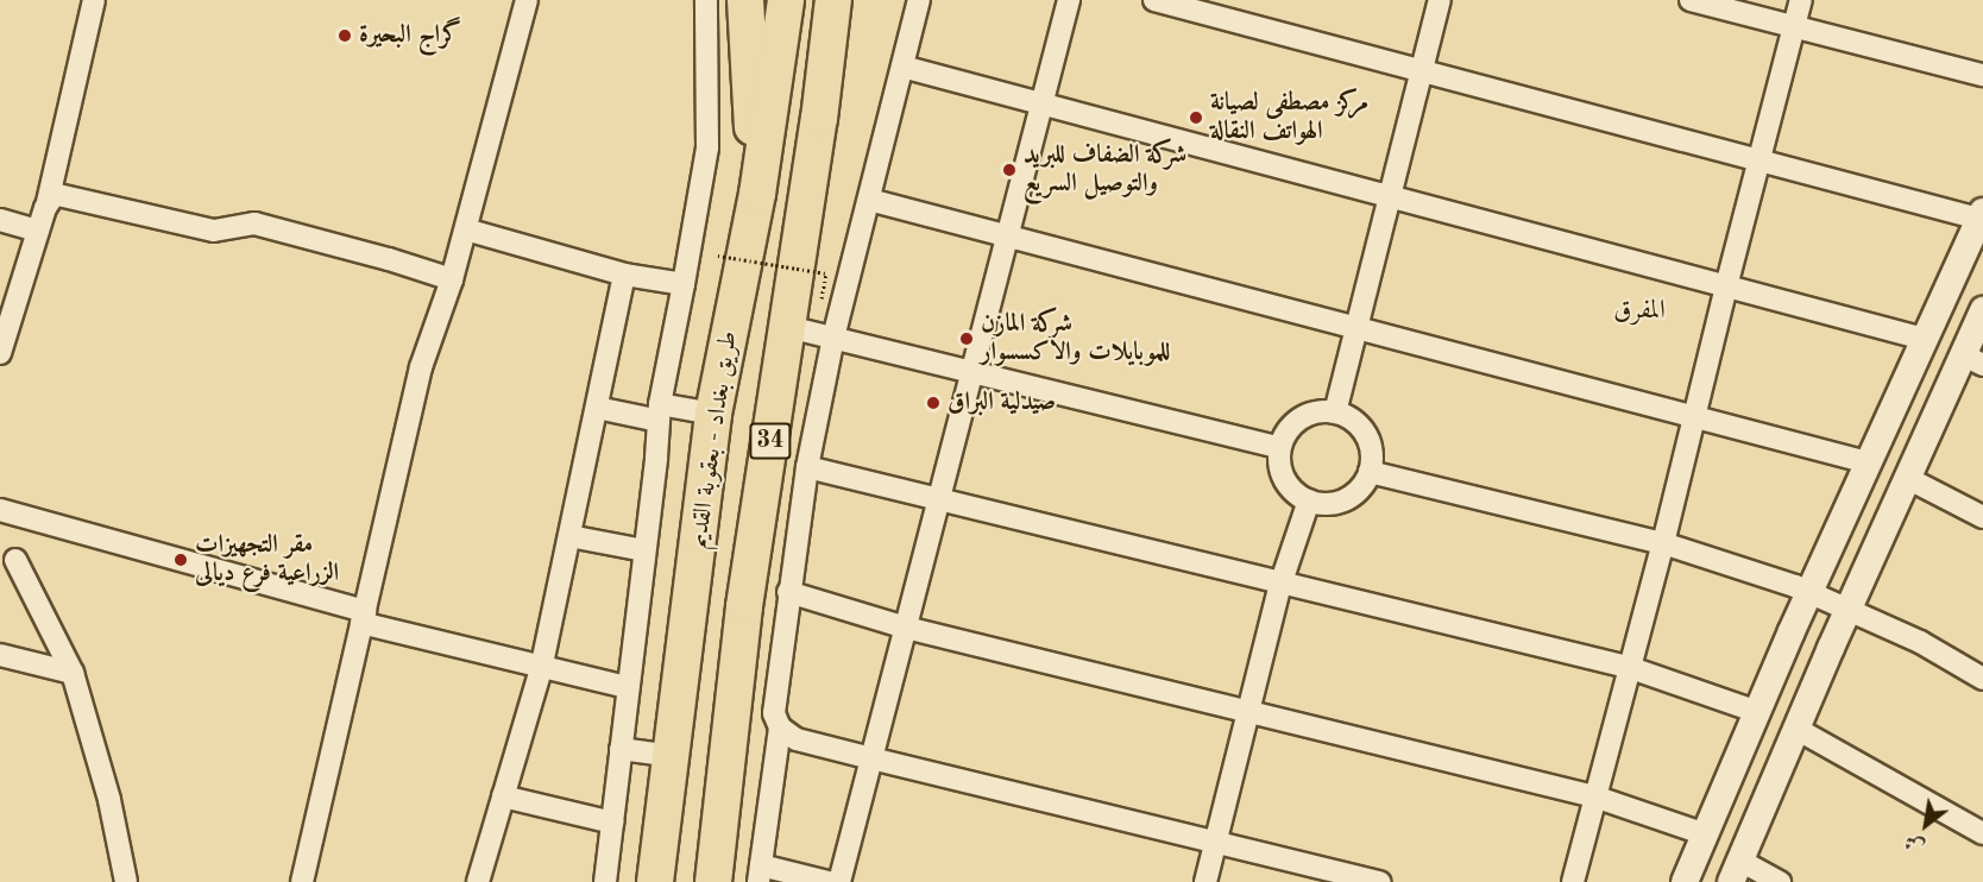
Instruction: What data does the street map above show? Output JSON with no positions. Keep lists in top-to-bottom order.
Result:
{
  "streets": {
    "highway": ["طريق بغداد - بعقوبة القديم", "34"]
  },
  "districts": ["المفرق"],
  "places": [
    "گراج البحيرة",
    "مركز مصطفى لصيانة الهواتف النقالة",
    "شركة الضفاف للبريد والتوصيل السريع",
    "شركة المازن للموبايلات والاكسسوار",
    "صيدلية البراق",
    "مقر التجهيزات الزراعية فرع ديالى"
  ],
  "north": "bottom left"
}
